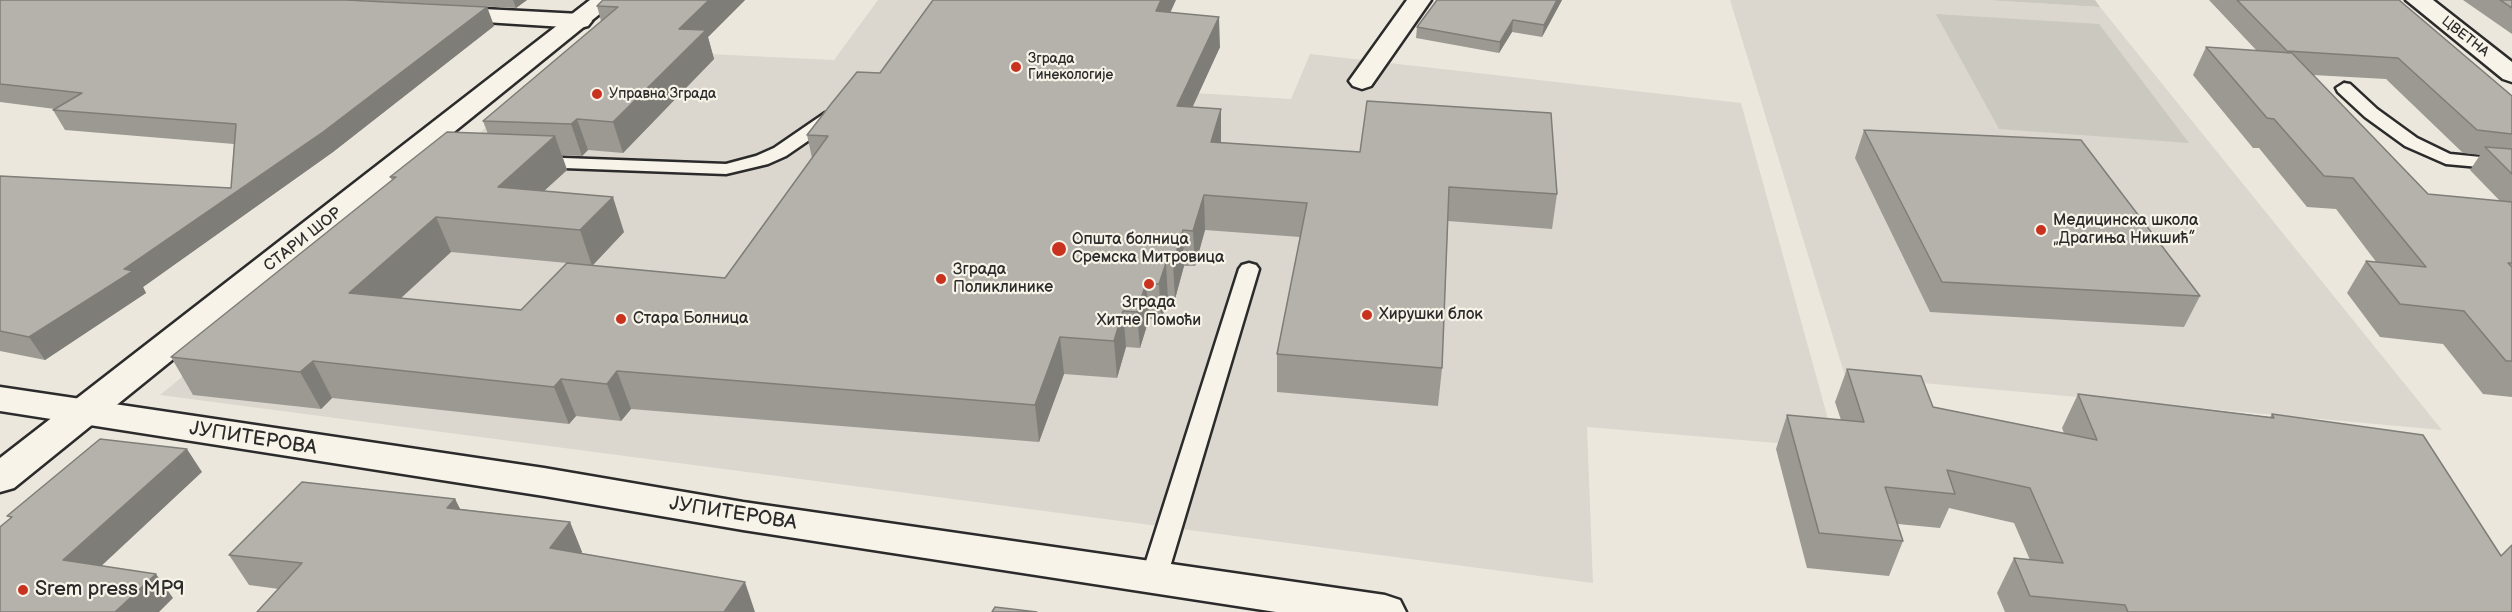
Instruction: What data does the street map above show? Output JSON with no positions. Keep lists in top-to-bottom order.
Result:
{
  "streets": {
    "street": ["ЦВЕТНА", "СТАРИ ШОР", "ЈУПИТЕРОВА"]
  },
  "crossings": [
    ["СТАРИ ШОР", "ЈУПИТЕРОВА"]
  ],
  "places": [
    "Зграда Гинекологије",
    "Управна Зграда",
    "Медицинска школа „Драгиња Никшић”",
    "Општа болница Сремска Митровица",
    "Зграда Поликлинике",
    "Зграда Хитне Помоћи",
    "Хирушки блок",
    "Стара Болница",
    "Srem press MP9"
  ]
}
